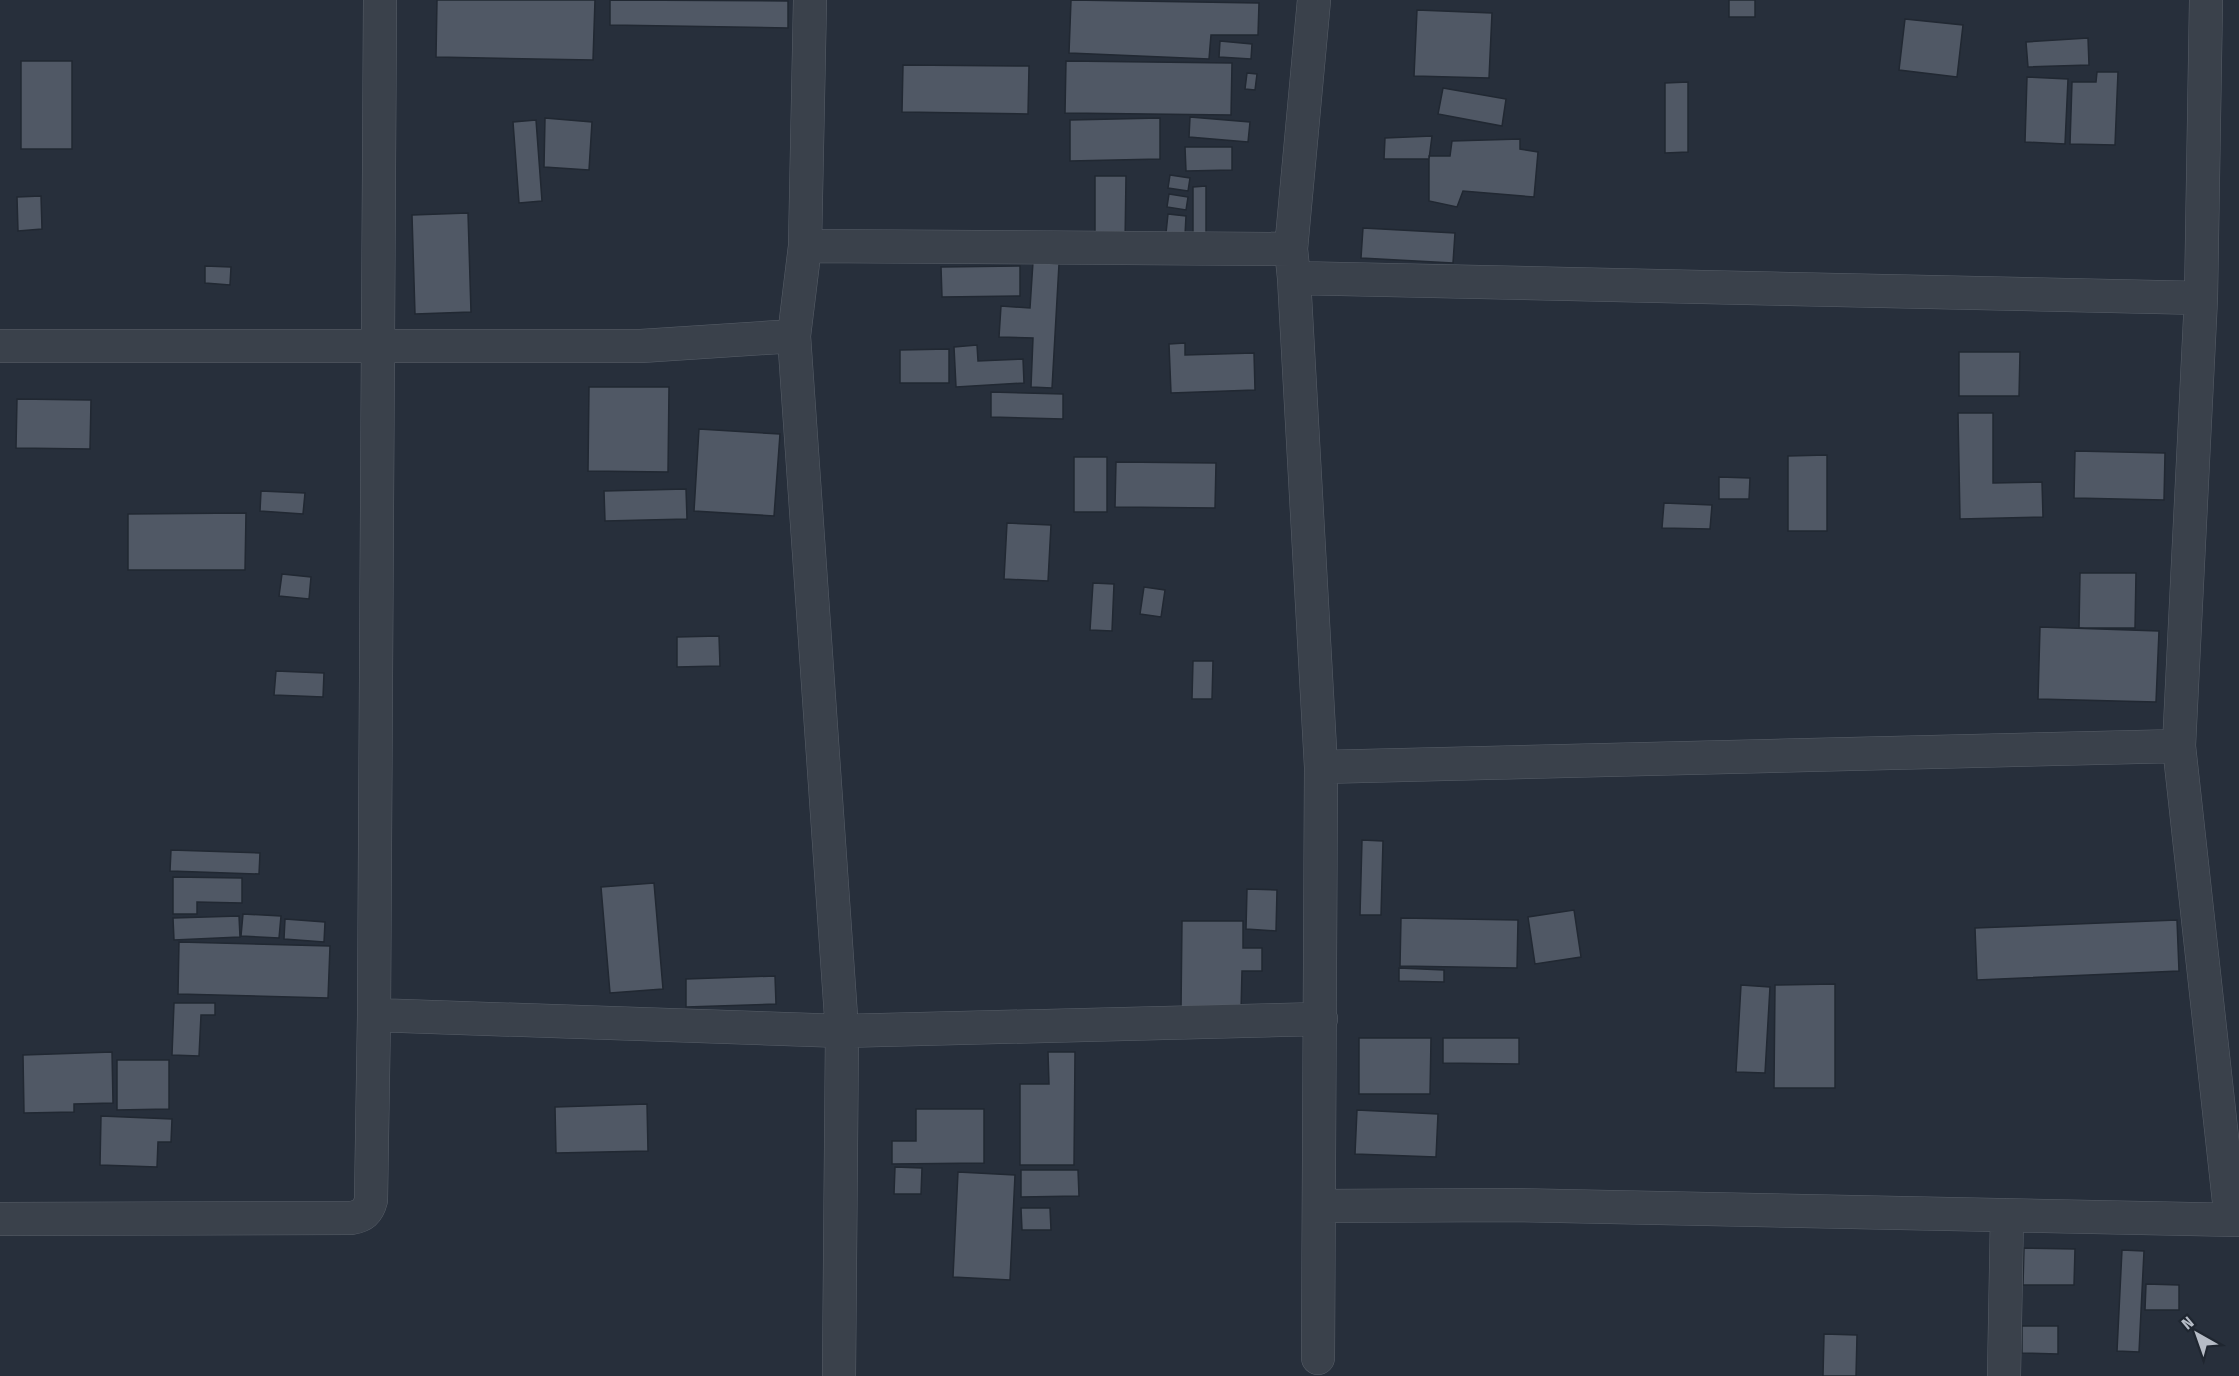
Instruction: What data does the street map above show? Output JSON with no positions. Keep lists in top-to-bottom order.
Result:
{
  "north": "top left"
}
